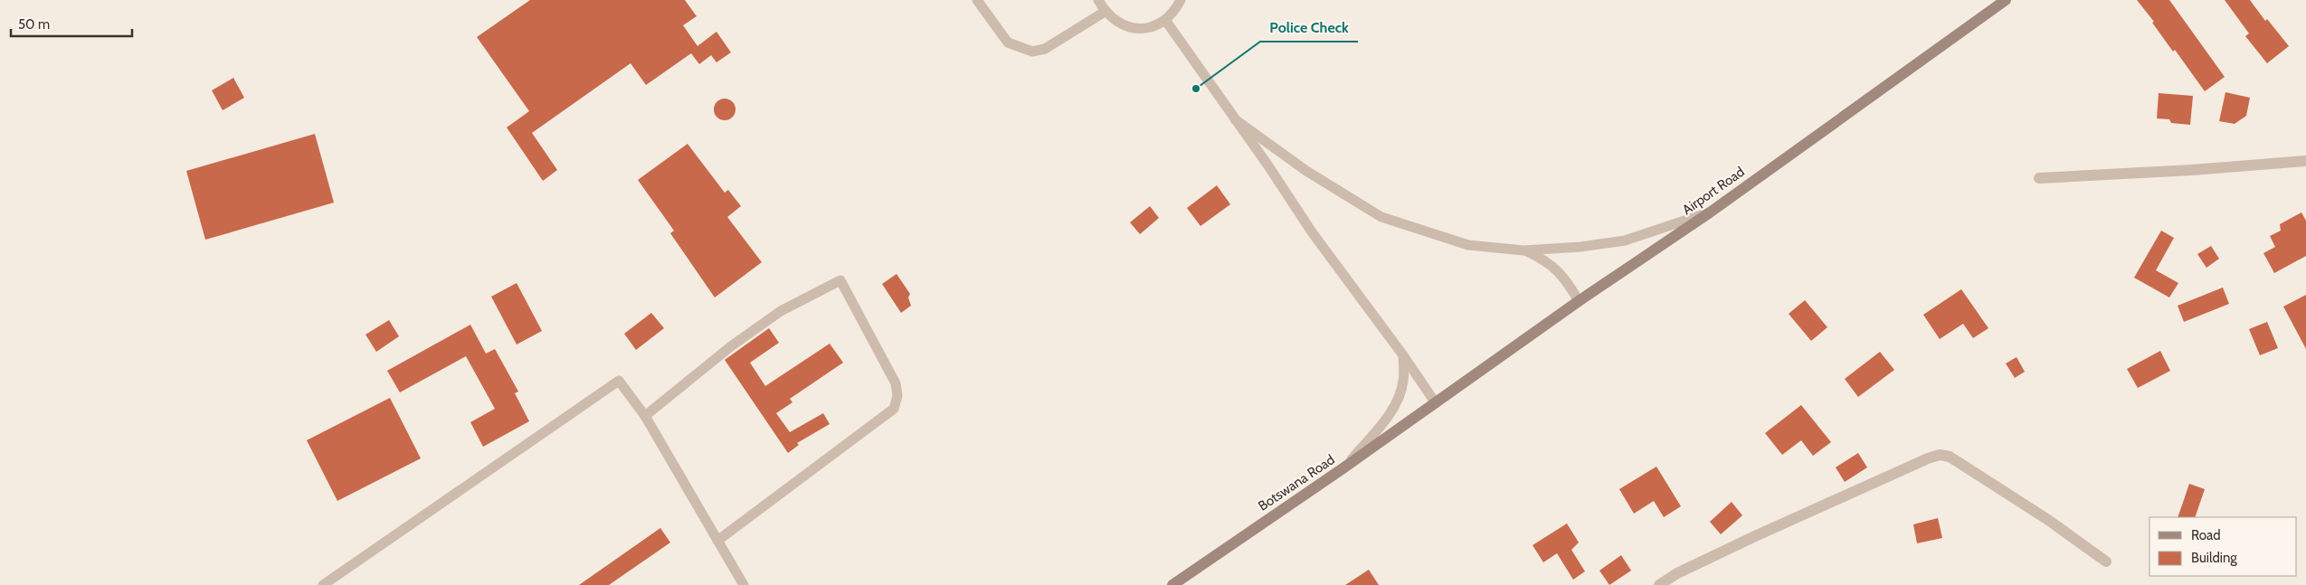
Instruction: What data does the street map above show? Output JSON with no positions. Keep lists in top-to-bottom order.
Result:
{
  "streets": {
    "street": ["Airport Road", "Botswana Road"]
  },
  "crossings": [
    ["Airport Road", "Botswana Road"]
  ],
  "places": ["Police Check"],
  "legend": ["Road", "Building"],
  "scale_bar": "50 m"
}
